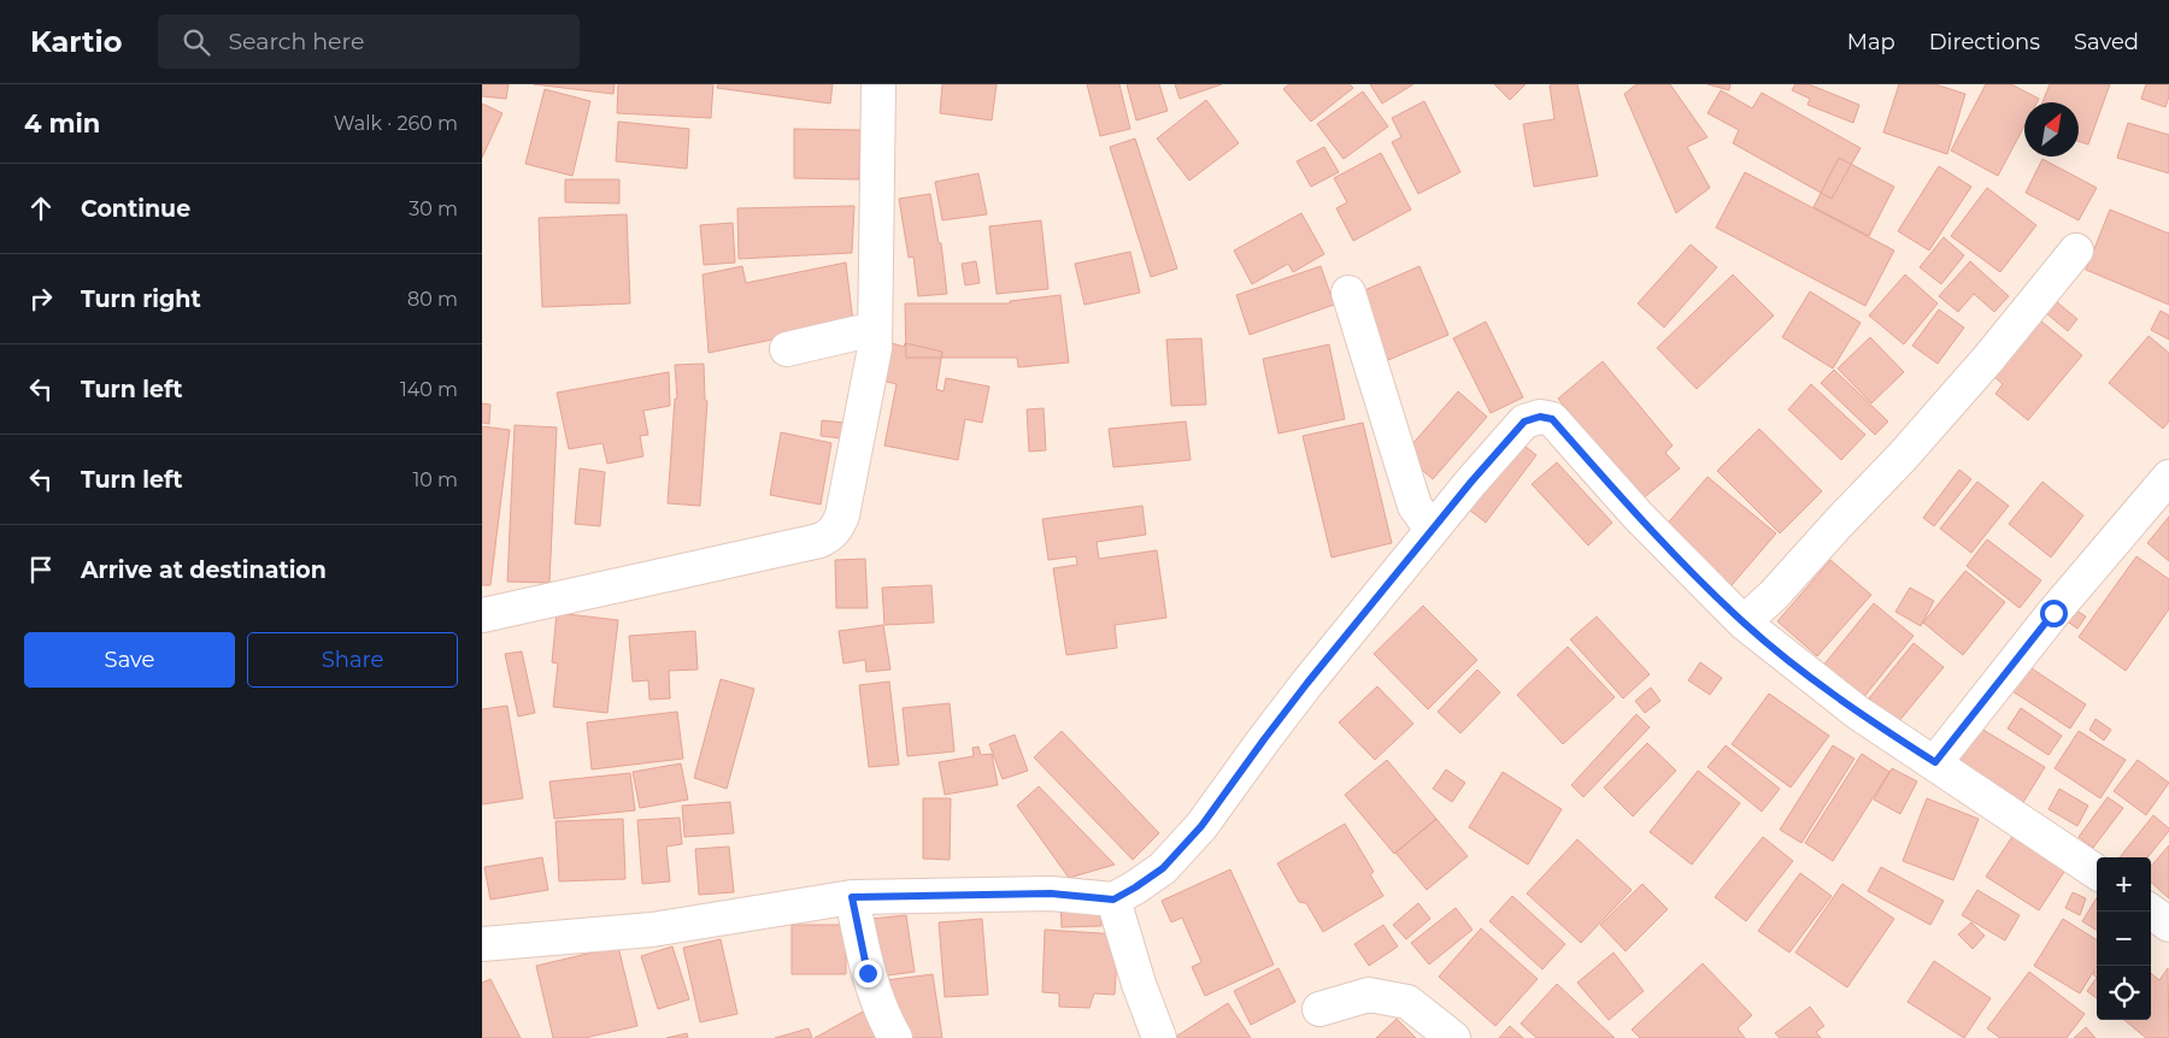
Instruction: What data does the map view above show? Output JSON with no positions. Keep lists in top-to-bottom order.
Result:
{
  "north": "top right",
  "page": {
    "header": "Kartio",
    "search": "Search here",
    "nav": ["Map", "Directions", "Saved"],
    "heading": ["4 min", "Walk · 260 m"],
    "list": [
      ["Continue", "30 m"],
      ["Turn right", "80 m"],
      ["Turn left", "140 m"],
      ["Turn left", "10 m"],
      "Arrive at destination"
    ],
    "buttons": ["Save", "Share"],
    "map_buttons": ["+", "−"]
  }
}
